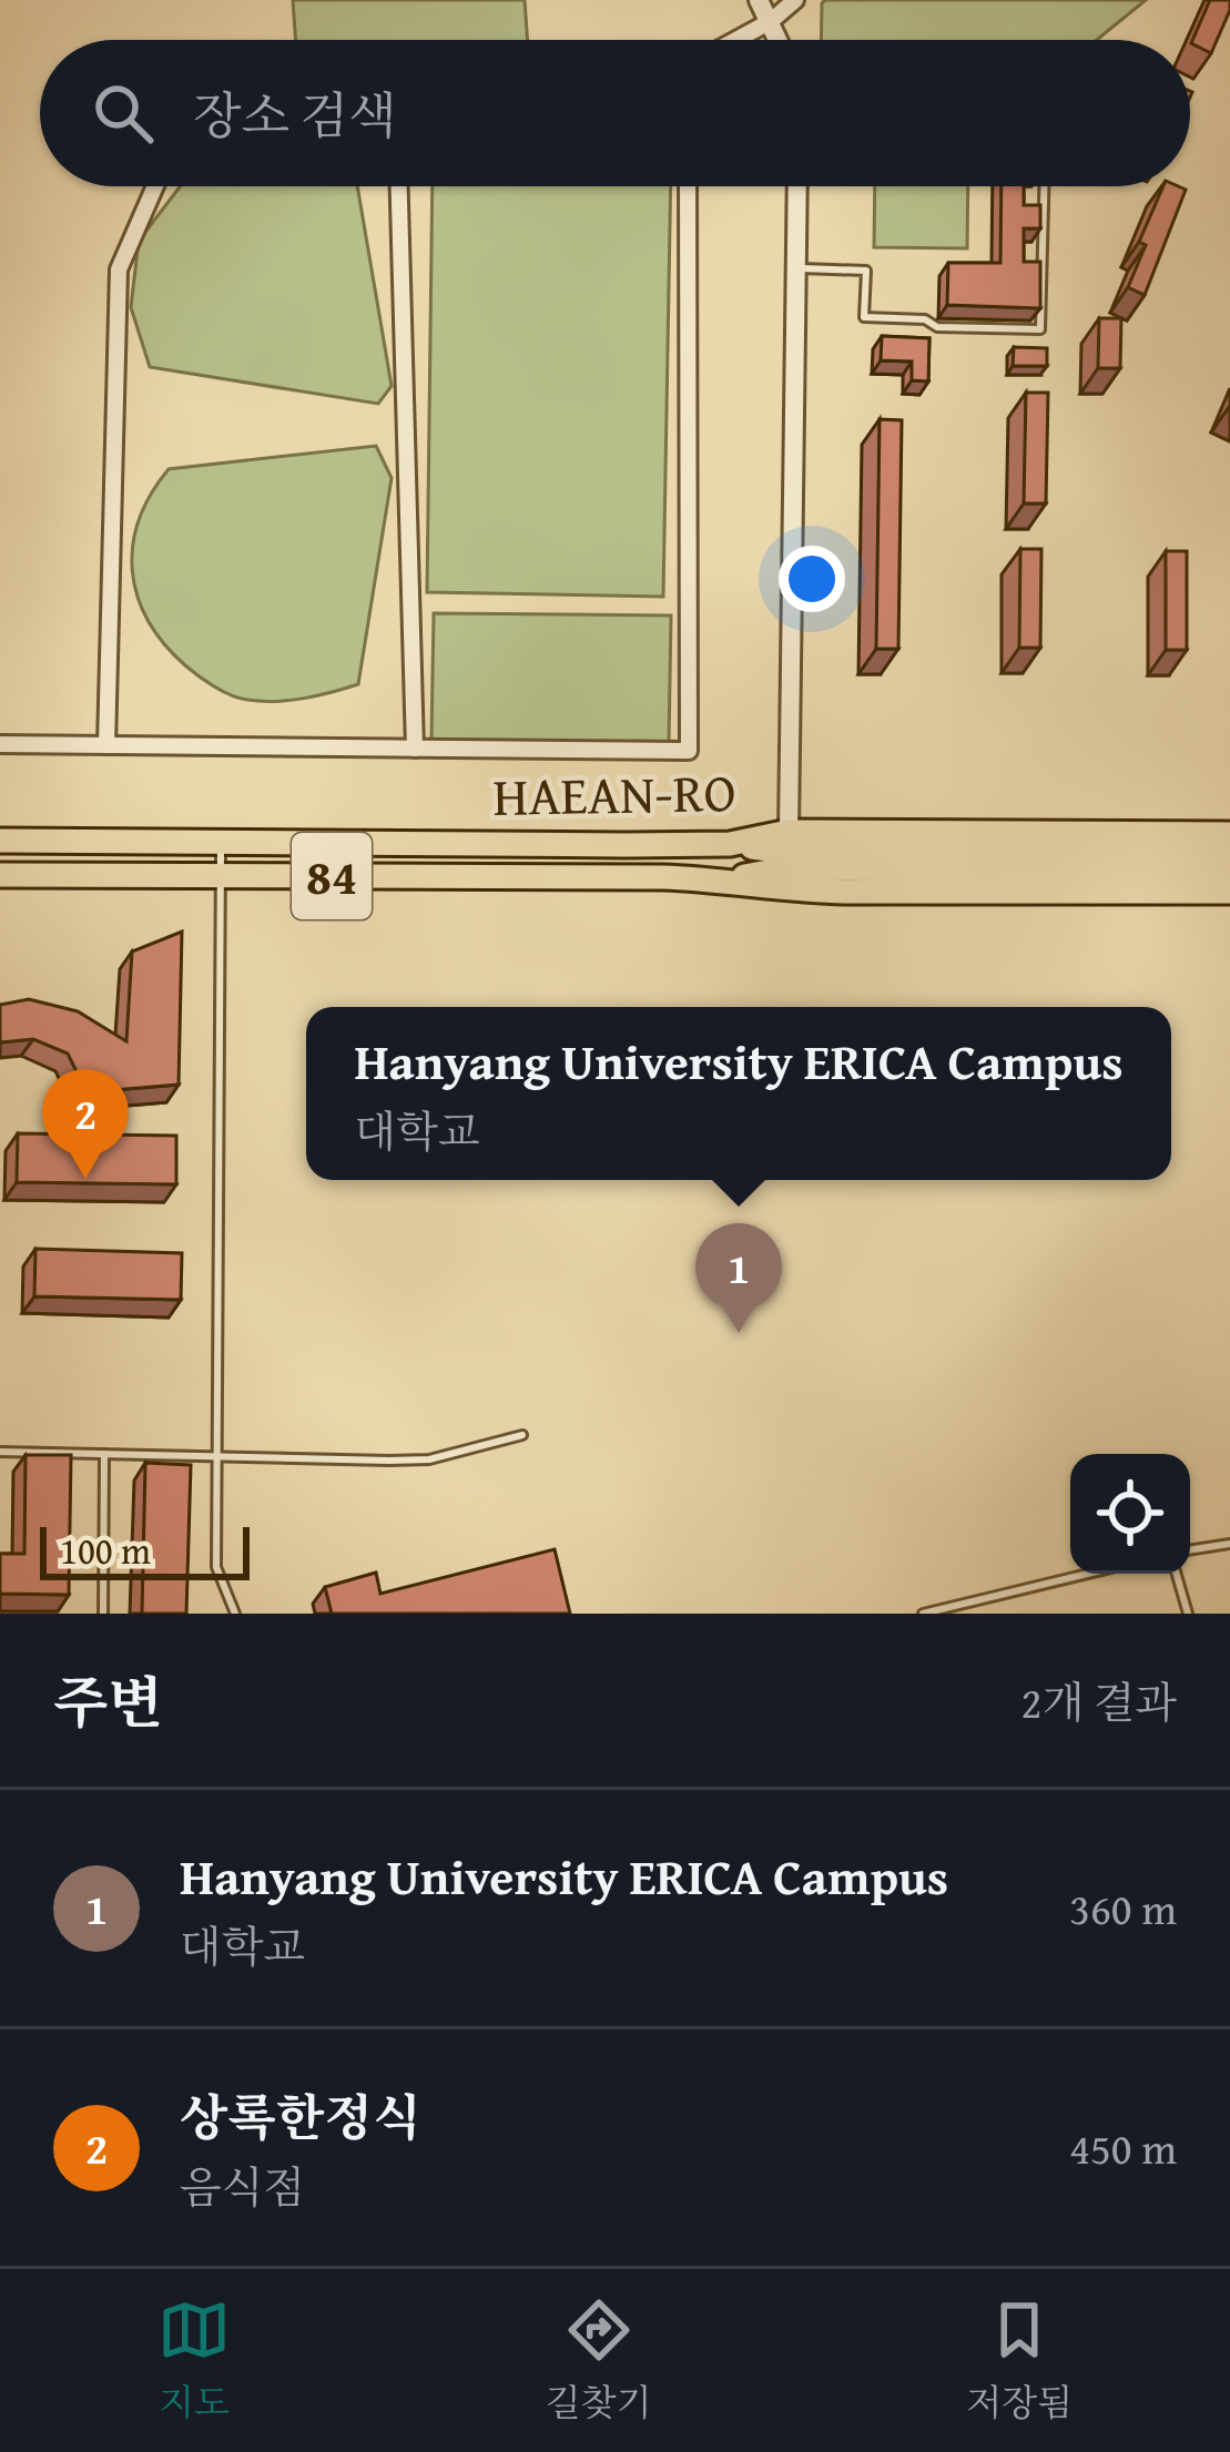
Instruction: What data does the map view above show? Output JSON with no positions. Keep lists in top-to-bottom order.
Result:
{
  "streets": {
    "main road": ["HAEAN-RO", "84"]
  },
  "scale_bar": "100 m",
  "page": {
    "search": "장소 검색",
    "popup": ["Hanyang University ERICA Campus", "대학교"],
    "pins": ["2", "1"],
    "scale": "100 m",
    "heading": ["주변", "2개 결과"],
    "list": [
      {
        "mark": "1",
        "name": "Hanyang University ERICA Campus",
        "note": "대학교",
        "value": "360 m"
      },
      {
        "mark": "2",
        "name": "상록한정식",
        "note": "음식점",
        "value": "450 m"
      }
    ],
    "nav": ["지도", "길찾기", "저장됨"]
  }
}
